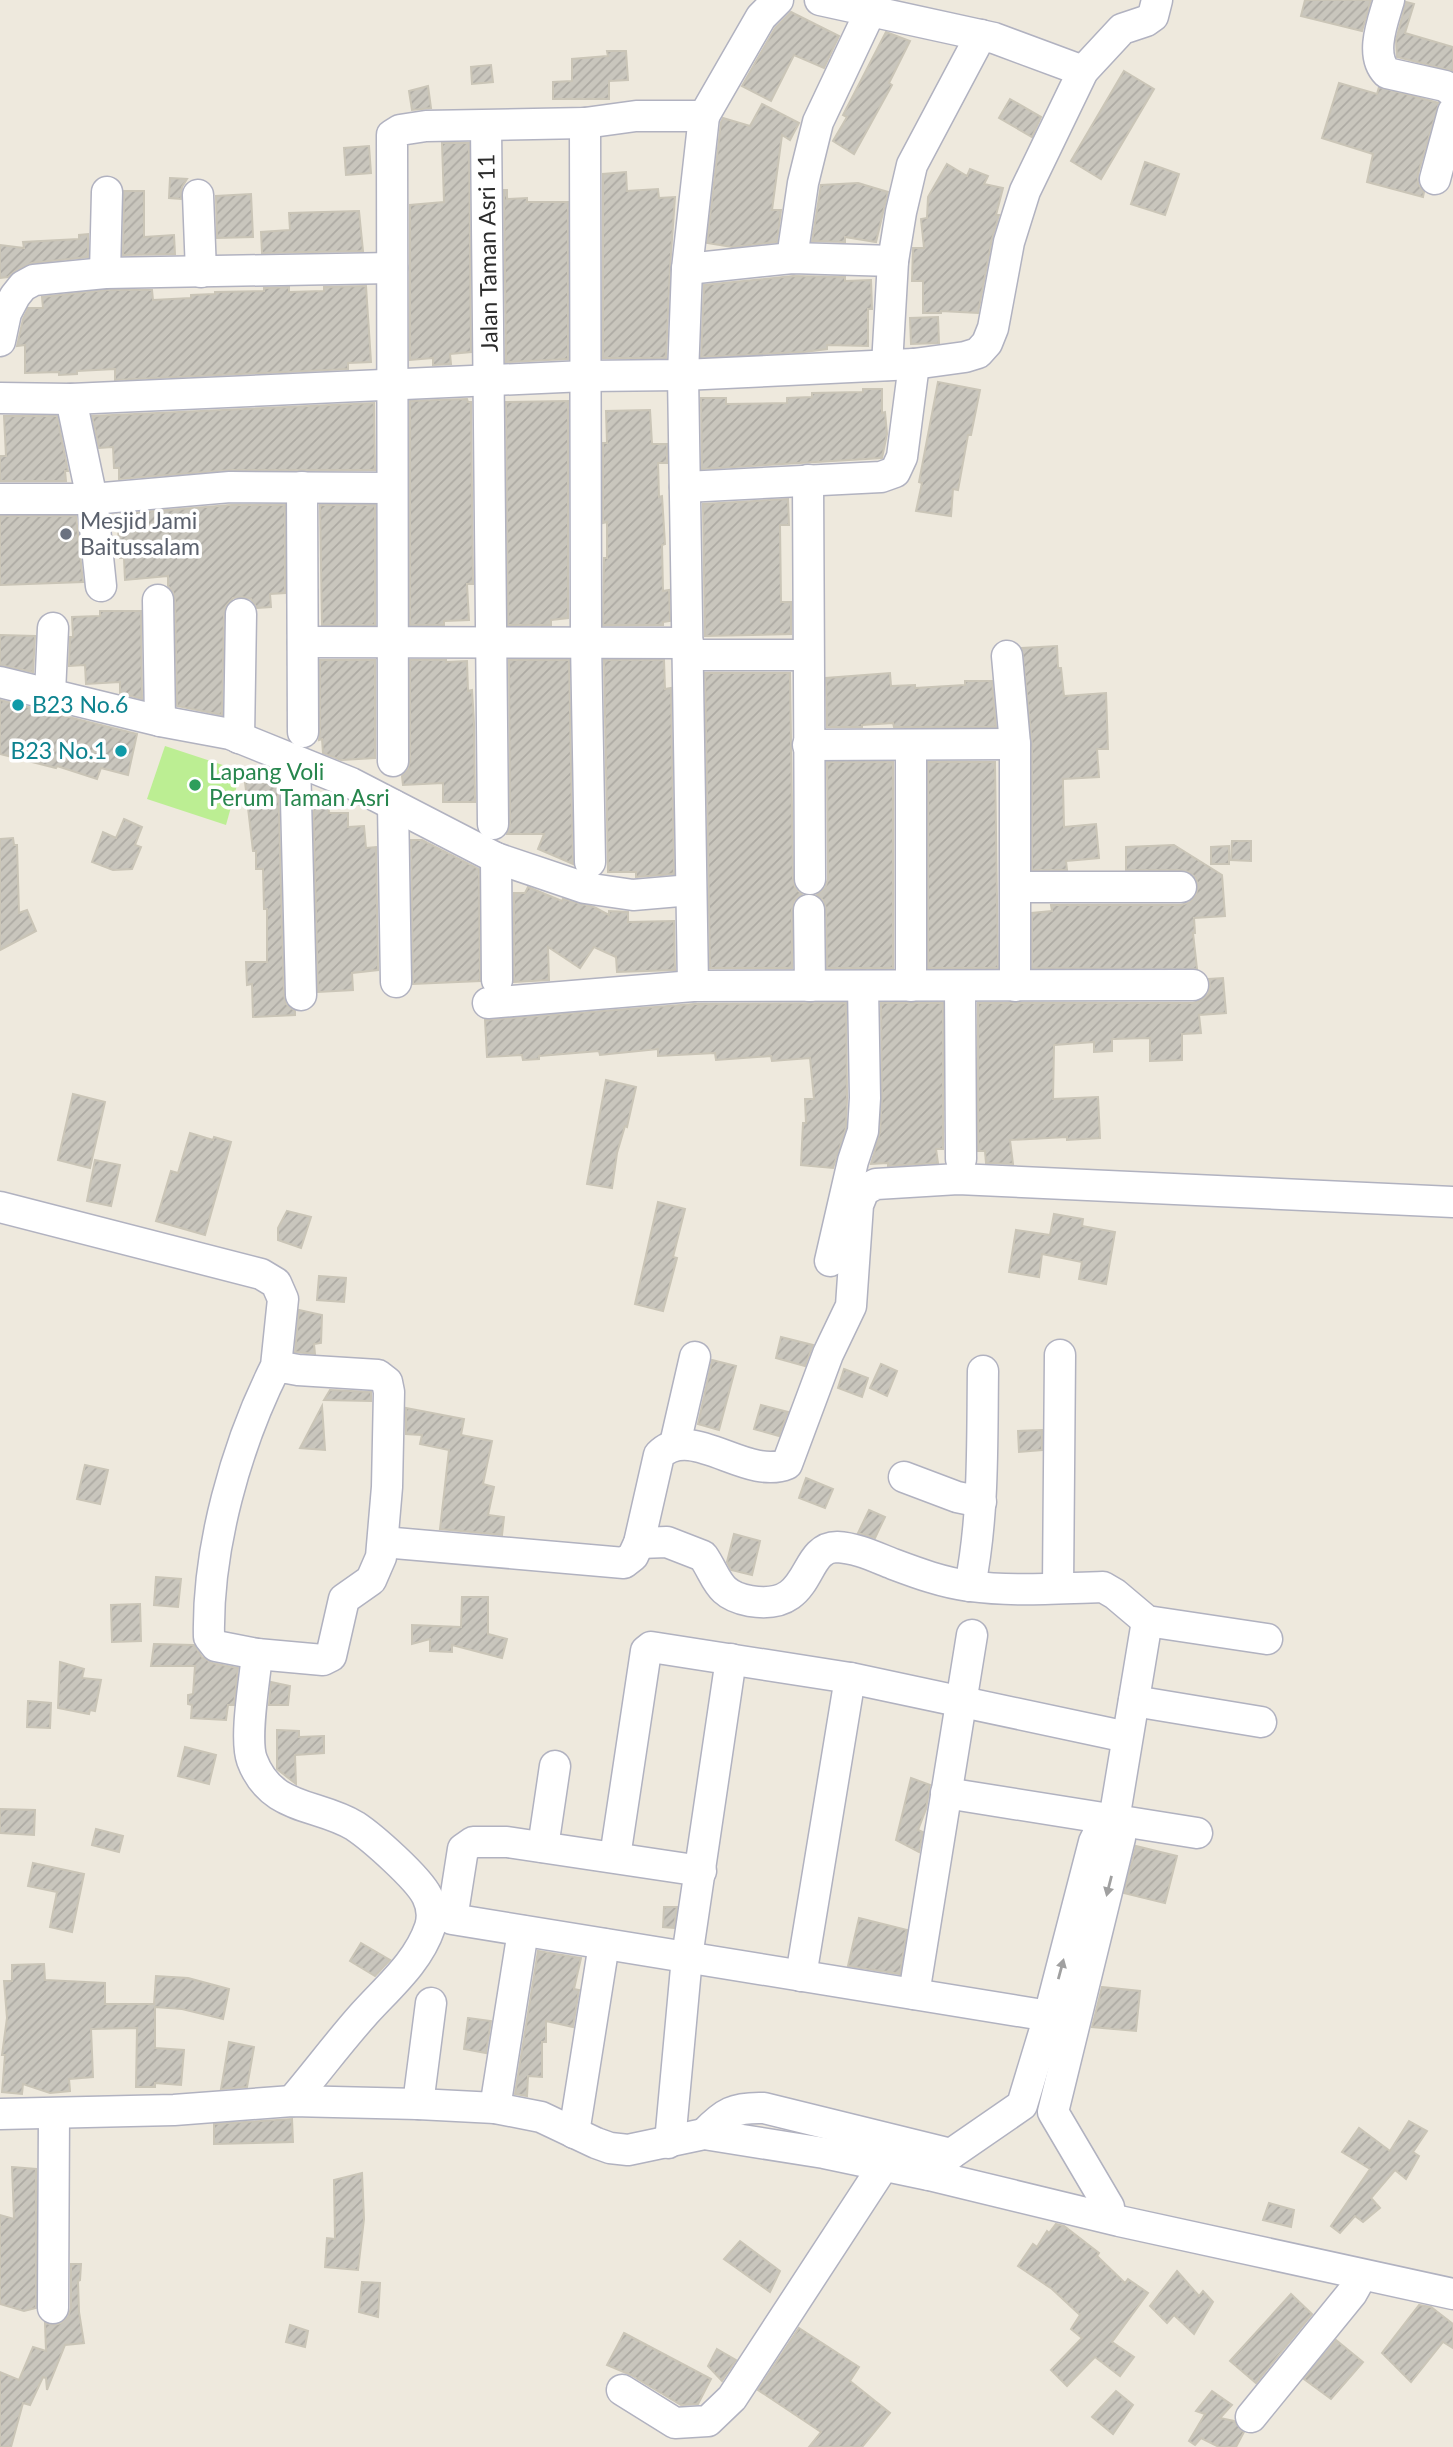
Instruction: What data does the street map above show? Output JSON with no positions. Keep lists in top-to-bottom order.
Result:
{
  "streets": {
    "street": ["Jalan Taman Asri 11"]
  },
  "places": [
    "Mesjid Jami Baitussalam",
    "B23 No.6",
    "B23 No.1",
    "Lapang Voli Perum Taman Asri"
  ]
}
